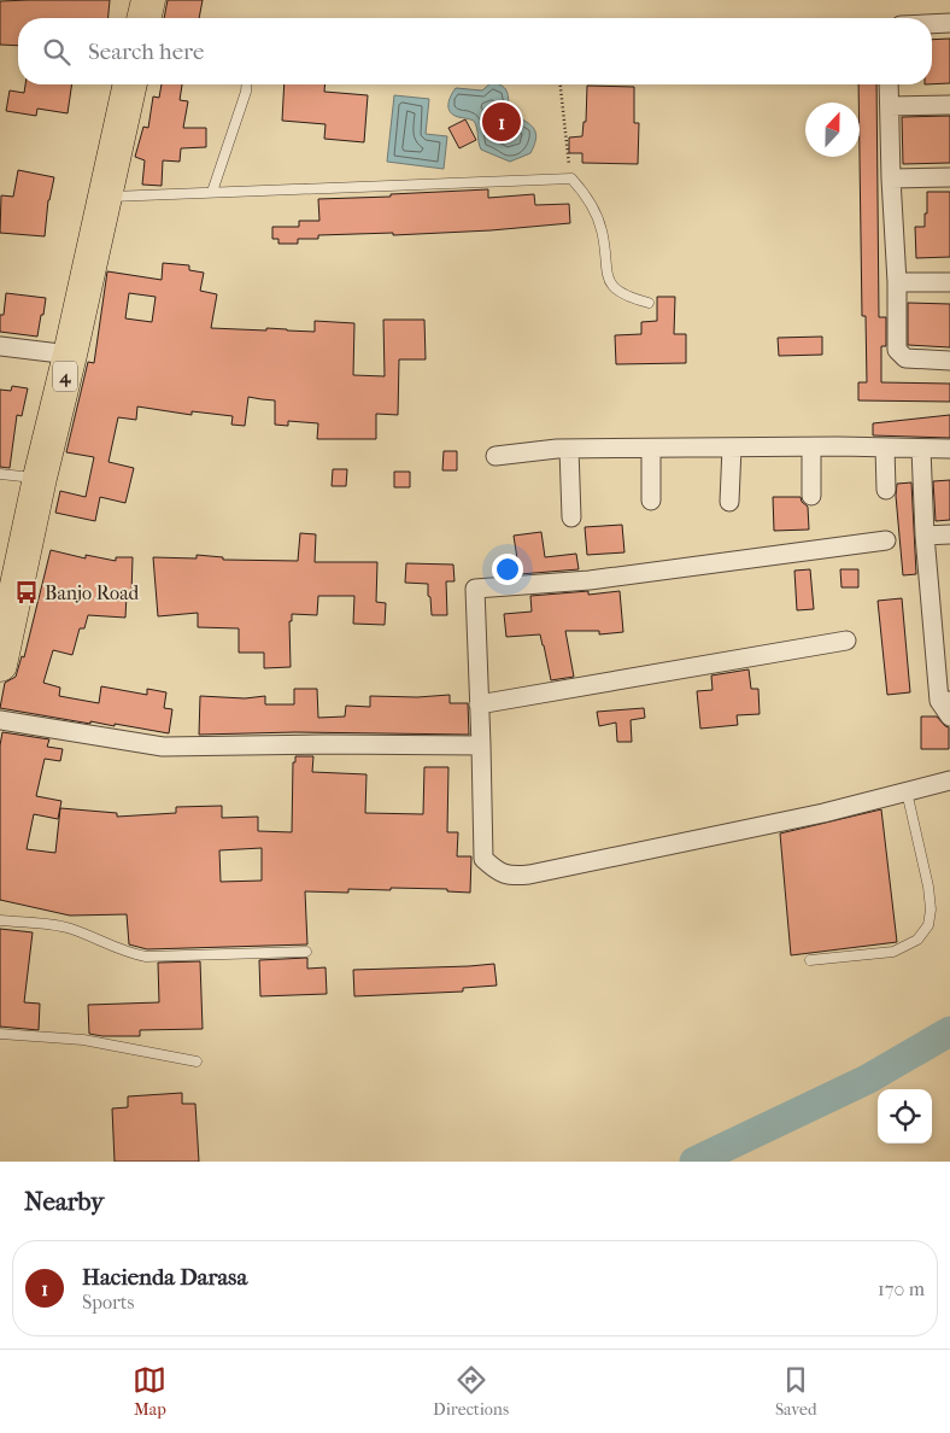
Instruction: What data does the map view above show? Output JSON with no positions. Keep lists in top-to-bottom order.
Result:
{
  "streets": {
    "highway": ["4"]
  },
  "places": {
    "bus stop": ["Banjo Road"]
  },
  "north": "top",
  "page": {
    "search": "Search here",
    "pins": "1",
    "heading": "Nearby",
    "list": [
      {
        "mark": "1",
        "name": "Hacienda Darasa",
        "note": "Sports",
        "value": "170 m"
      }
    ],
    "nav": ["Map", "Directions", "Saved"]
  }
}
